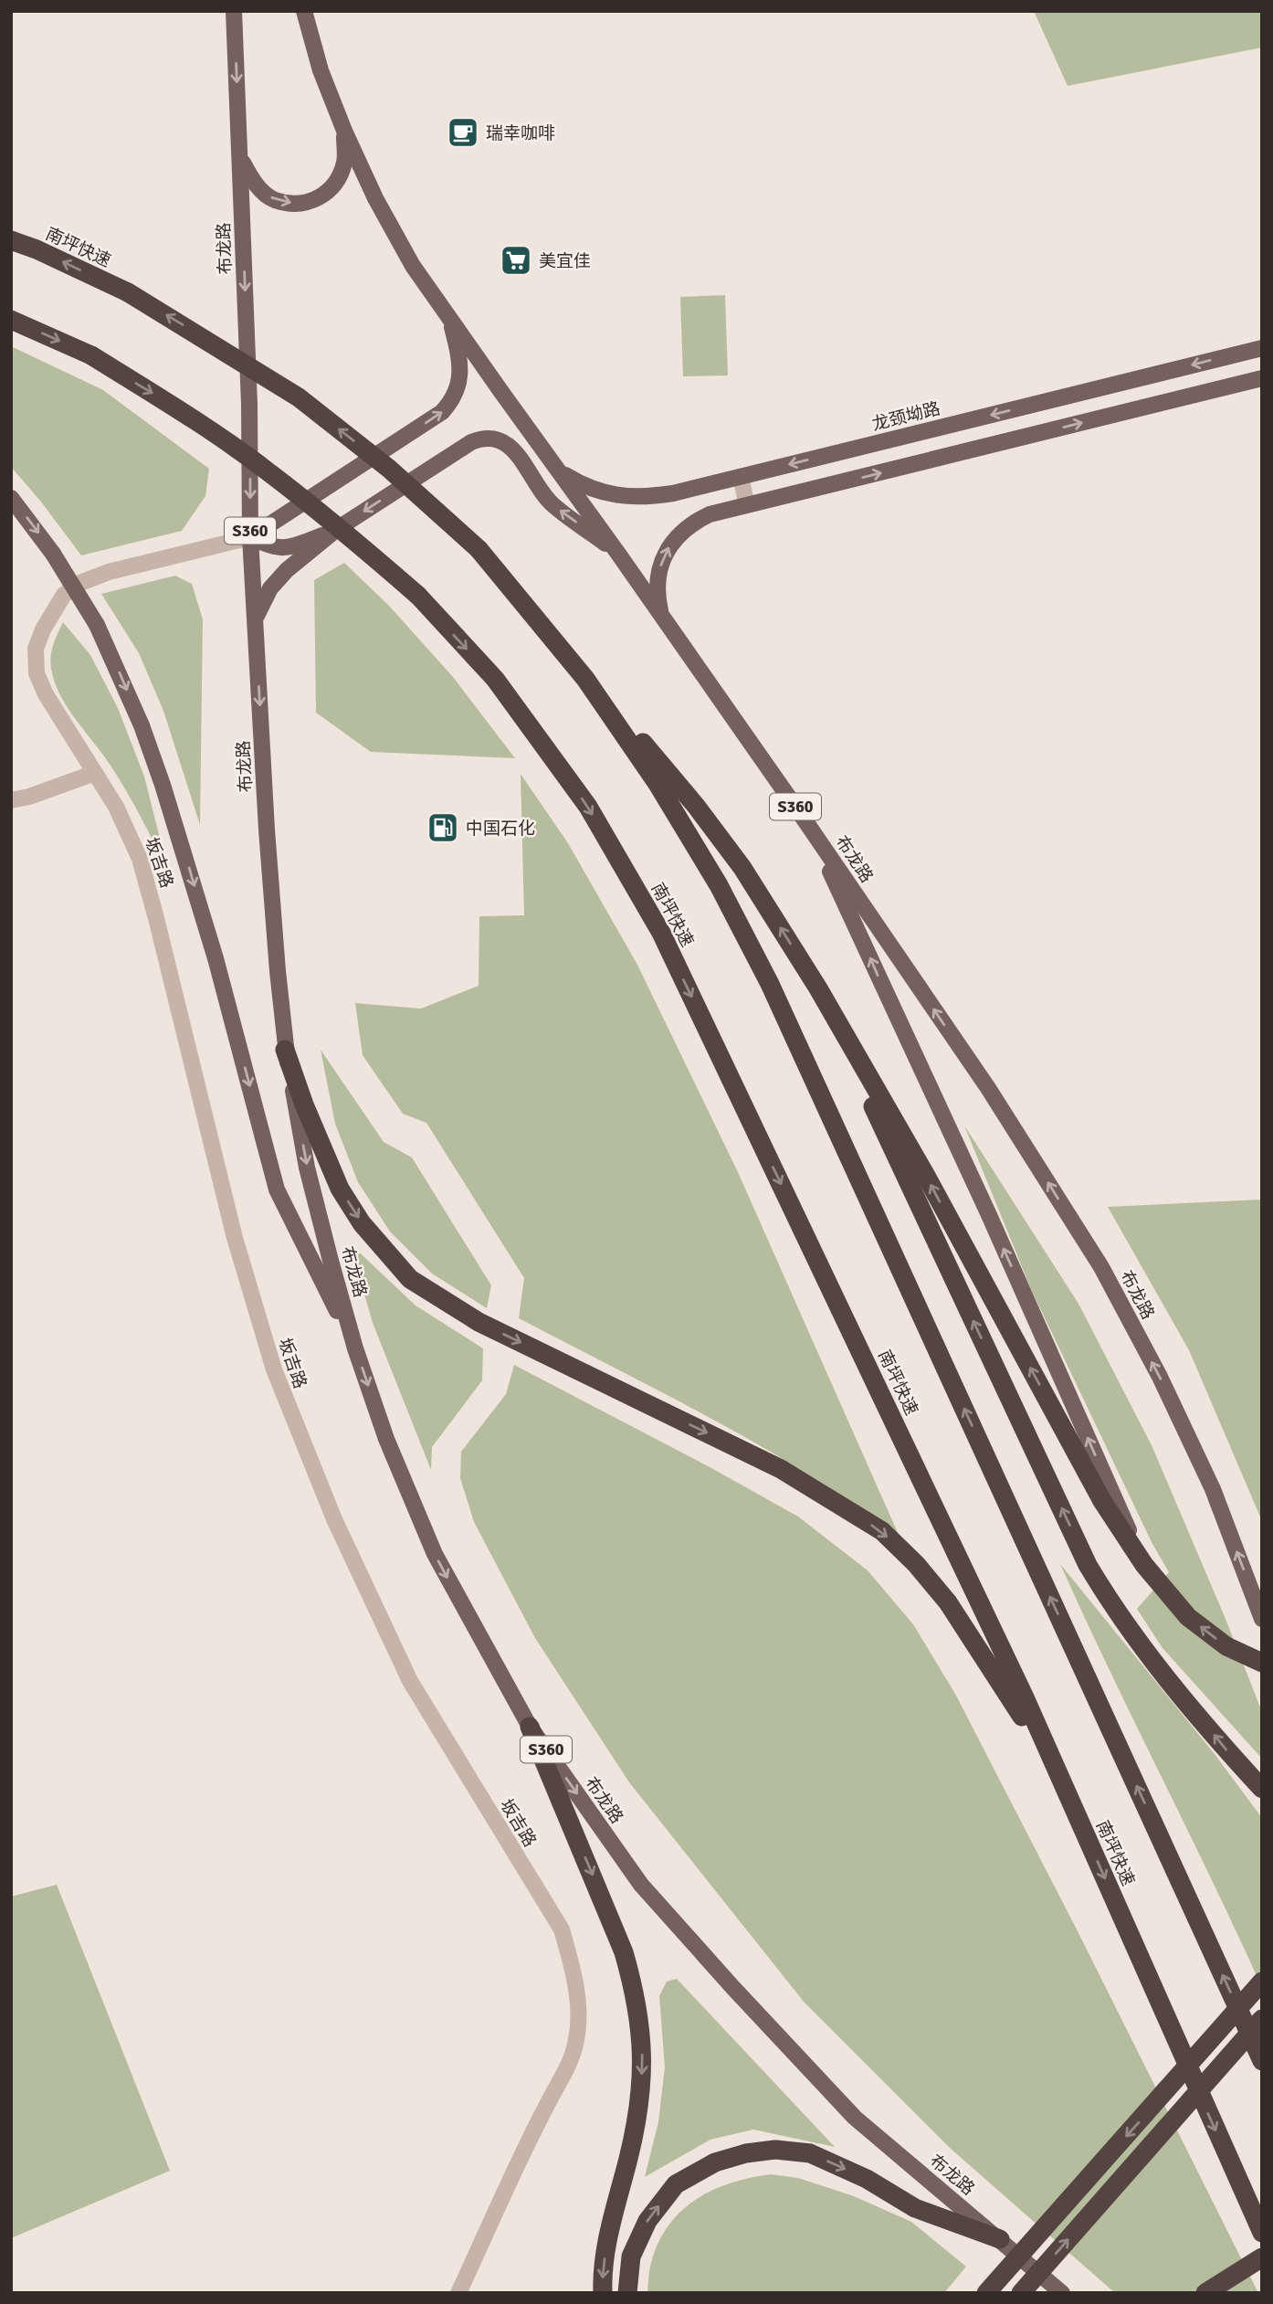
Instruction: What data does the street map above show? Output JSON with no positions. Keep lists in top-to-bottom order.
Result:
{
  "streets": {
    "highway": ["南坪快速"],
    "main road": ["布龙路", "龙颈坳路", "S360"],
    "street": ["坂吉路"]
  },
  "crossings": [
    ["布龙路", "龙颈坳路"],
    ["布龙路", "坂吉路"]
  ],
  "places": {
    "cafe": ["瑞幸咖啡"],
    "supermarket": ["美宜佳"],
    "fuel station": ["中国石化"]
  }
}
